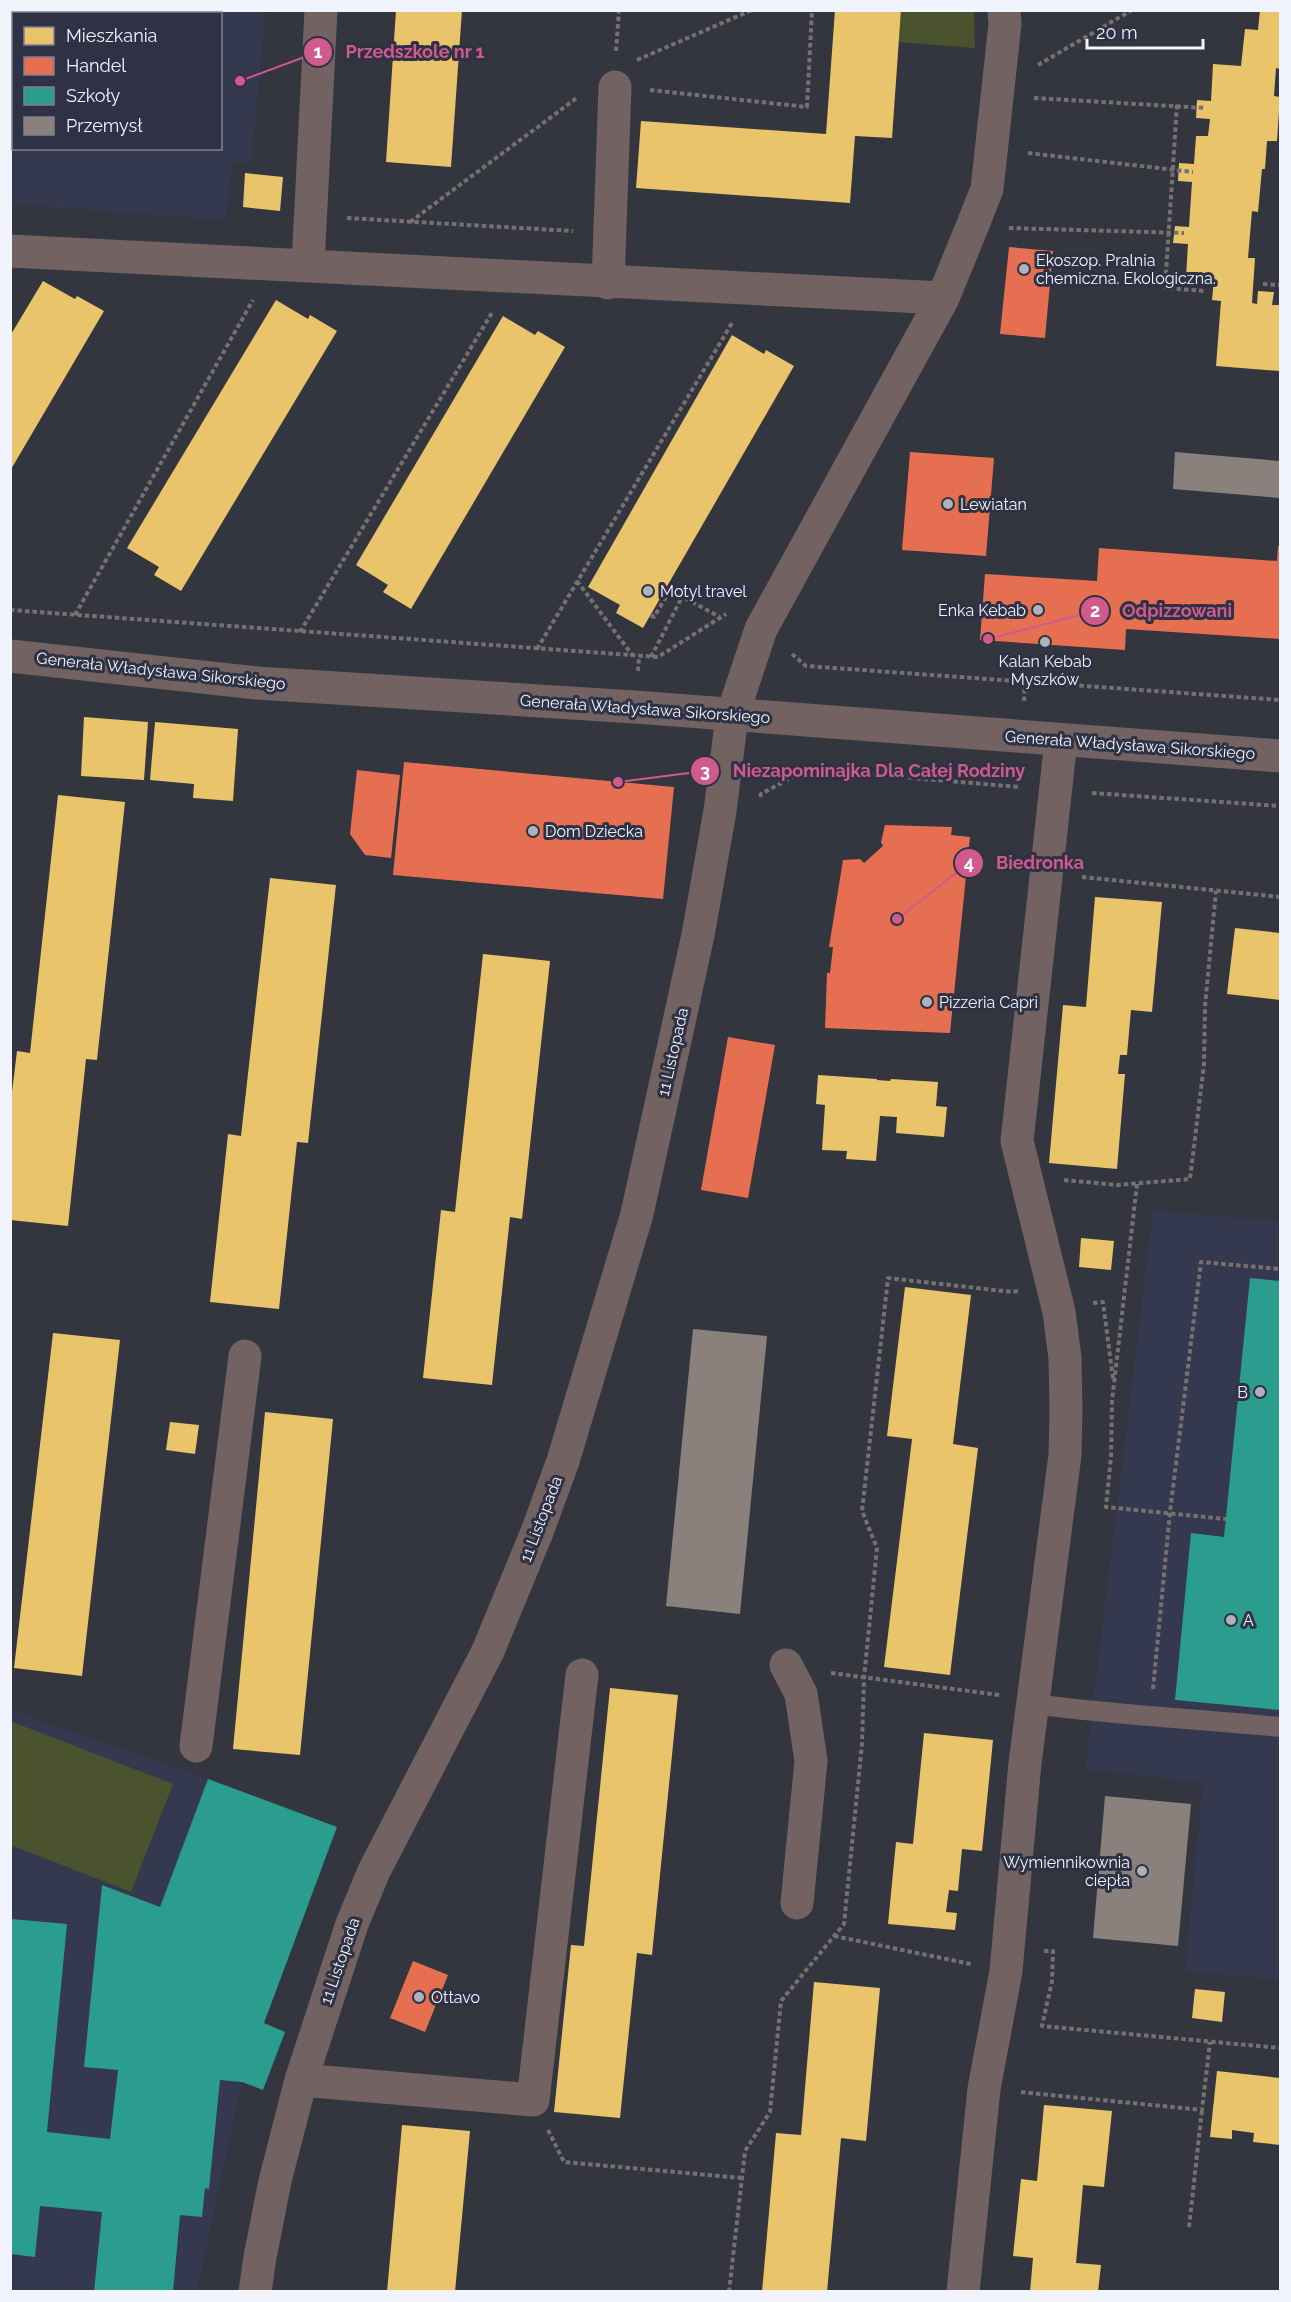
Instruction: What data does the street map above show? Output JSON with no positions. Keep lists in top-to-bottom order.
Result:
{
  "streets": {
    "street": ["Generała Władysława Sikorskiego", "11 Listopada"]
  },
  "crossings": [
    ["Generała Władysława Sikorskiego", "11 Listopada"]
  ],
  "places": [
    "Przedszkole nr 1",
    "Ekoszop. Pralnia chemiczna. Ekologiczna.",
    "Lewiatan",
    "Motyl travel",
    "Enka Kebab",
    "Odpizzowani",
    "Kalan Kebab Myszków",
    "Niezapominajka Dla Całej Rodziny",
    "Dom Dziecka",
    "Biedronka",
    "Pizzeria Capri",
    "B",
    "A",
    "Wymiennikownia ciepła",
    "Ottavo"
  ],
  "legend": [
    "Mieszkania",
    "Handel",
    "Szkoły",
    "Przemysł"
  ],
  "scale_bar": "20 m"
}
